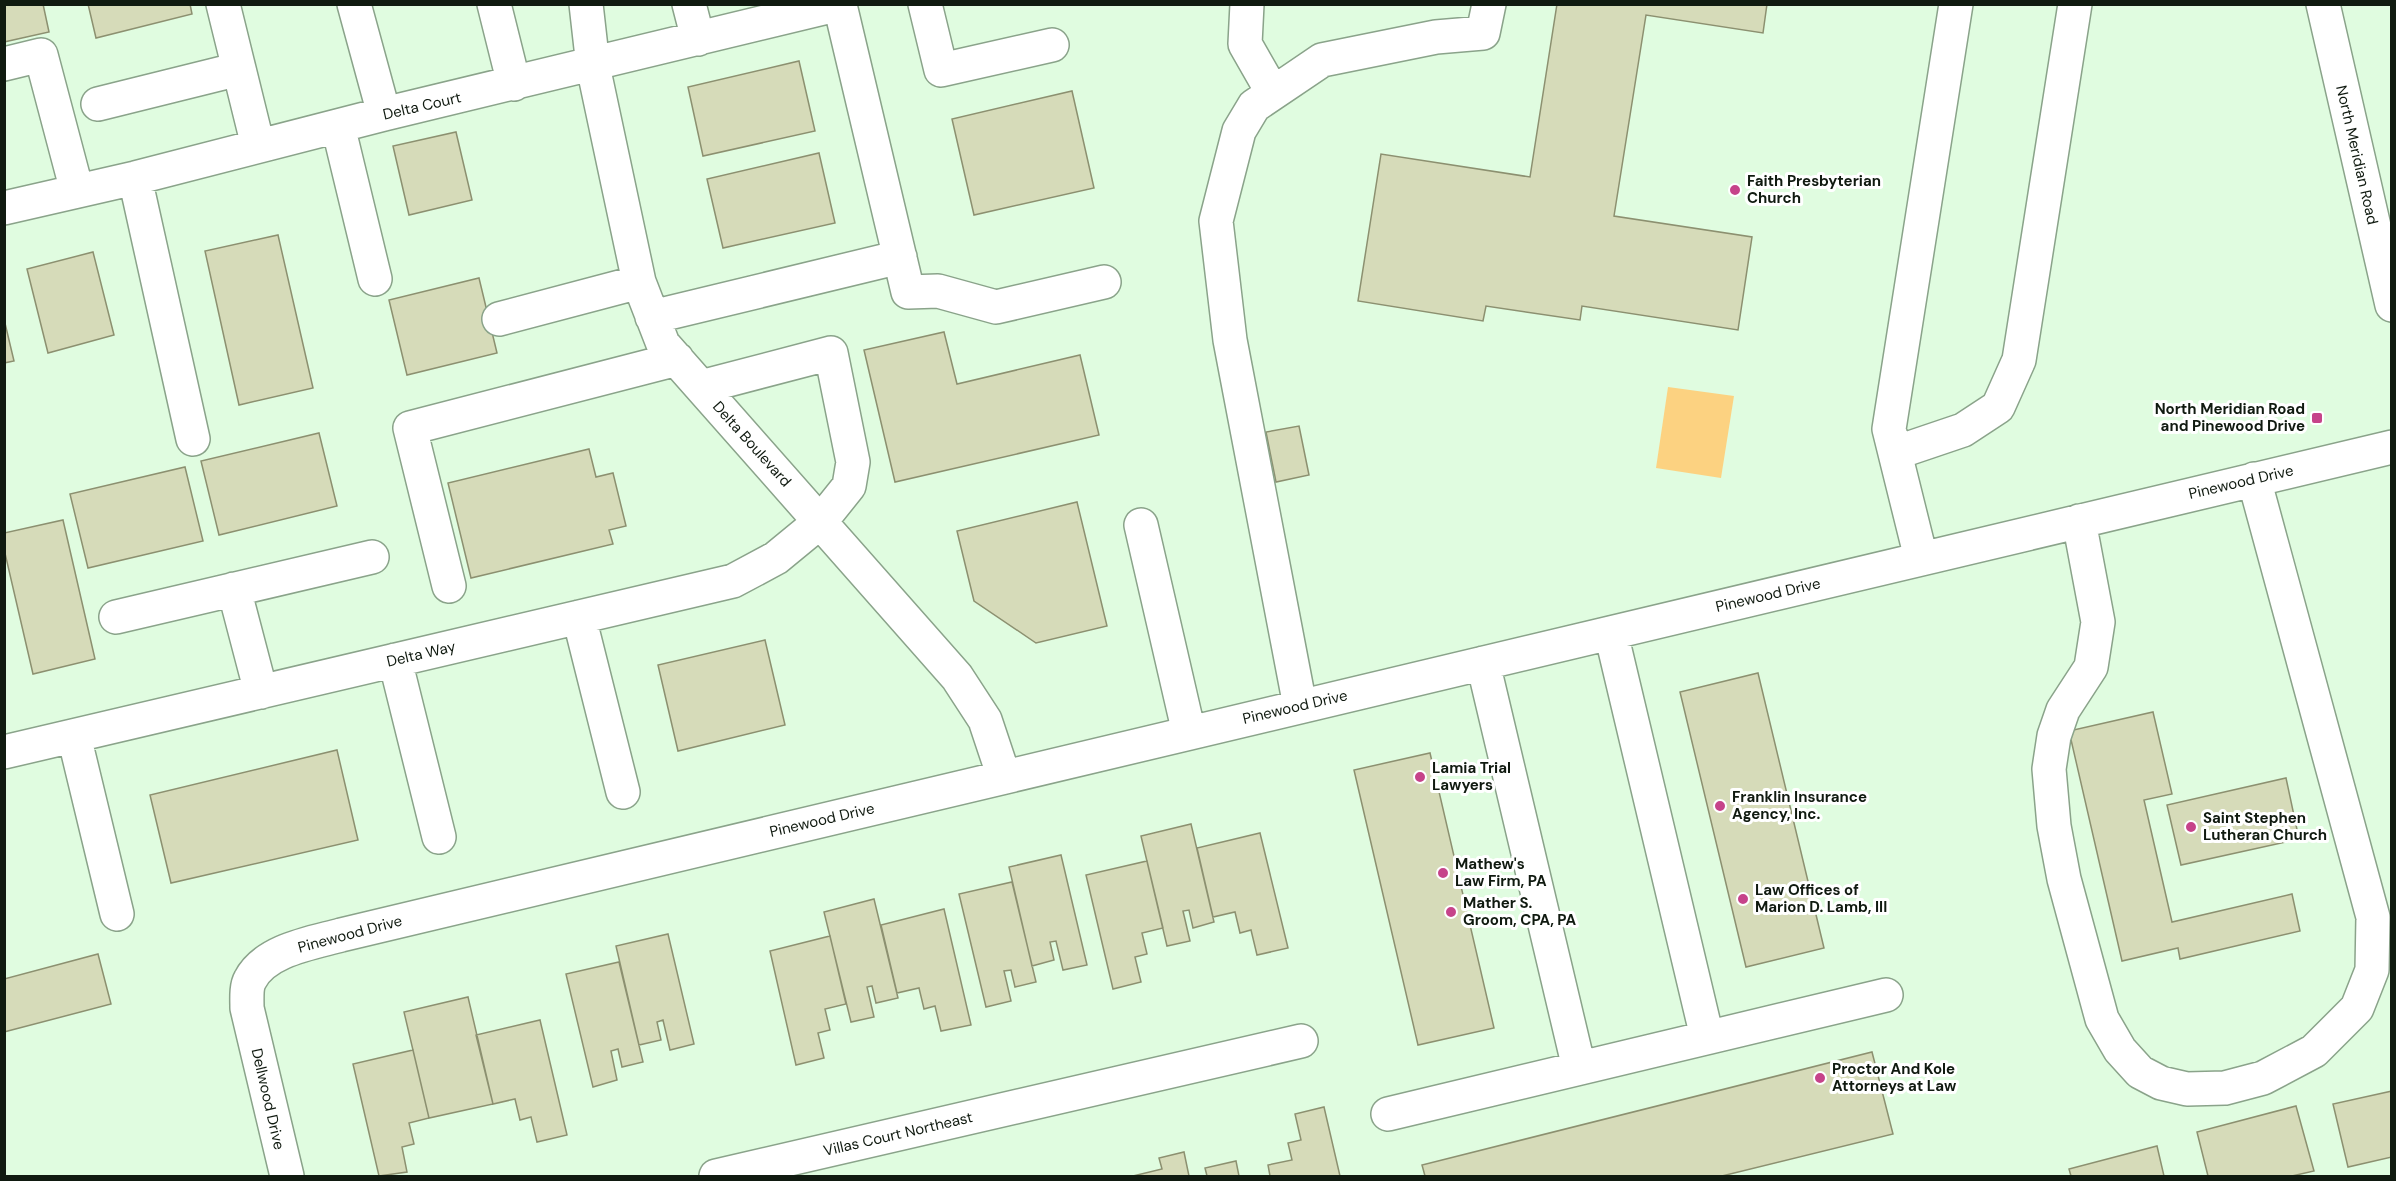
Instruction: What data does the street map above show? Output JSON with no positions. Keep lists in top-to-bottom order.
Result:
{
  "streets": {
    "street": [
      "Delta Court",
      "North Meridian Road",
      "Delta Boulevard",
      "Pinewood Drive",
      "Delta Way",
      "Dellwood Drive",
      "Villas Court Northeast"
    ]
  },
  "crossings": [
    ["Delta Court", "Delta Boulevard"],
    ["Delta Boulevard", "Pinewood Drive"],
    ["Delta Boulevard", "Delta Way"],
    ["Pinewood Drive", "Dellwood Drive"]
  ],
  "places": {
    "other": [
      "Faith Presbyterian Church",
      "Lamia Trial Lawyers",
      "Franklin Insurance Agency, Inc.",
      "Saint Stephen Lutheran Church",
      "Mathew's Law Firm, PA",
      "Law Offices of Marion D. Lamb, III",
      "Mather S. Groom, CPA, PA",
      "Proctor And Kole Attorneys at Law"
    ],
    "transit": ["North Meridian Road and Pinewood Drive"]
  }
}
